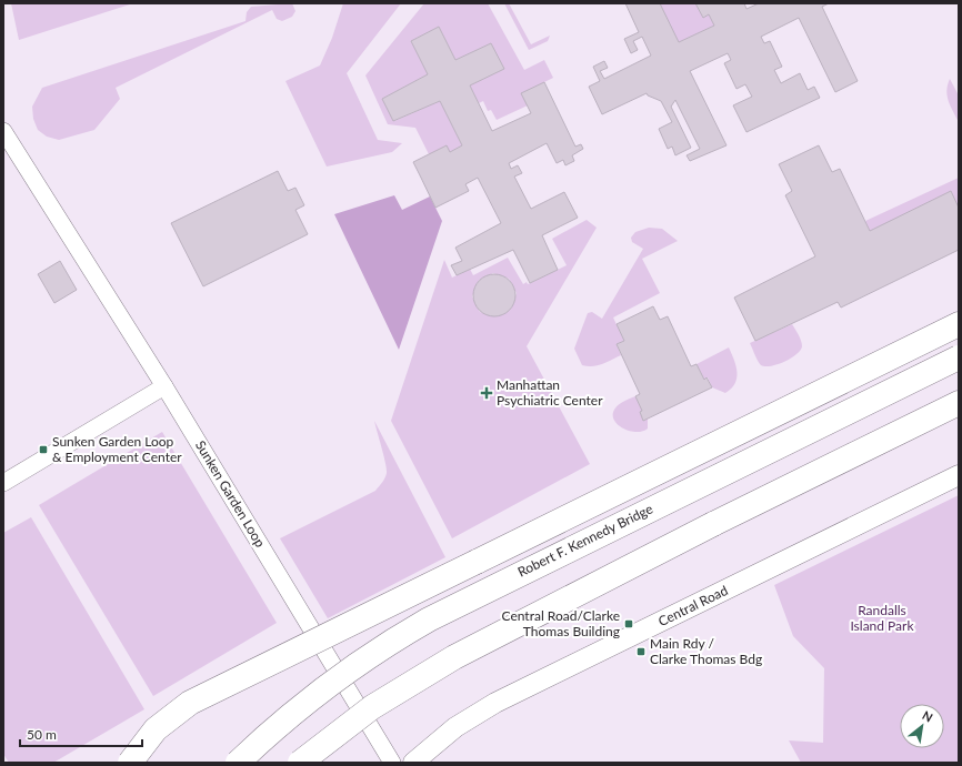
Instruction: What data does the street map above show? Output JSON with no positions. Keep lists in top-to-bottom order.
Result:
{
  "streets": {
    "highway": ["Robert F. Kennedy Bridge"],
    "street": ["Sunken Garden Loop", "Central Road"]
  },
  "parks": ["Randalls Island Park"],
  "places": {
    "health": ["Manhattan Psychiatric Center"],
    "transit": ["Sunken Garden Loop & Employment Center", "Central Road/Clarke Thomas Building", "Main Rdy / Clarke Thomas Bdg"]
  },
  "scale_bar": "50 m",
  "north": "top right"
}
